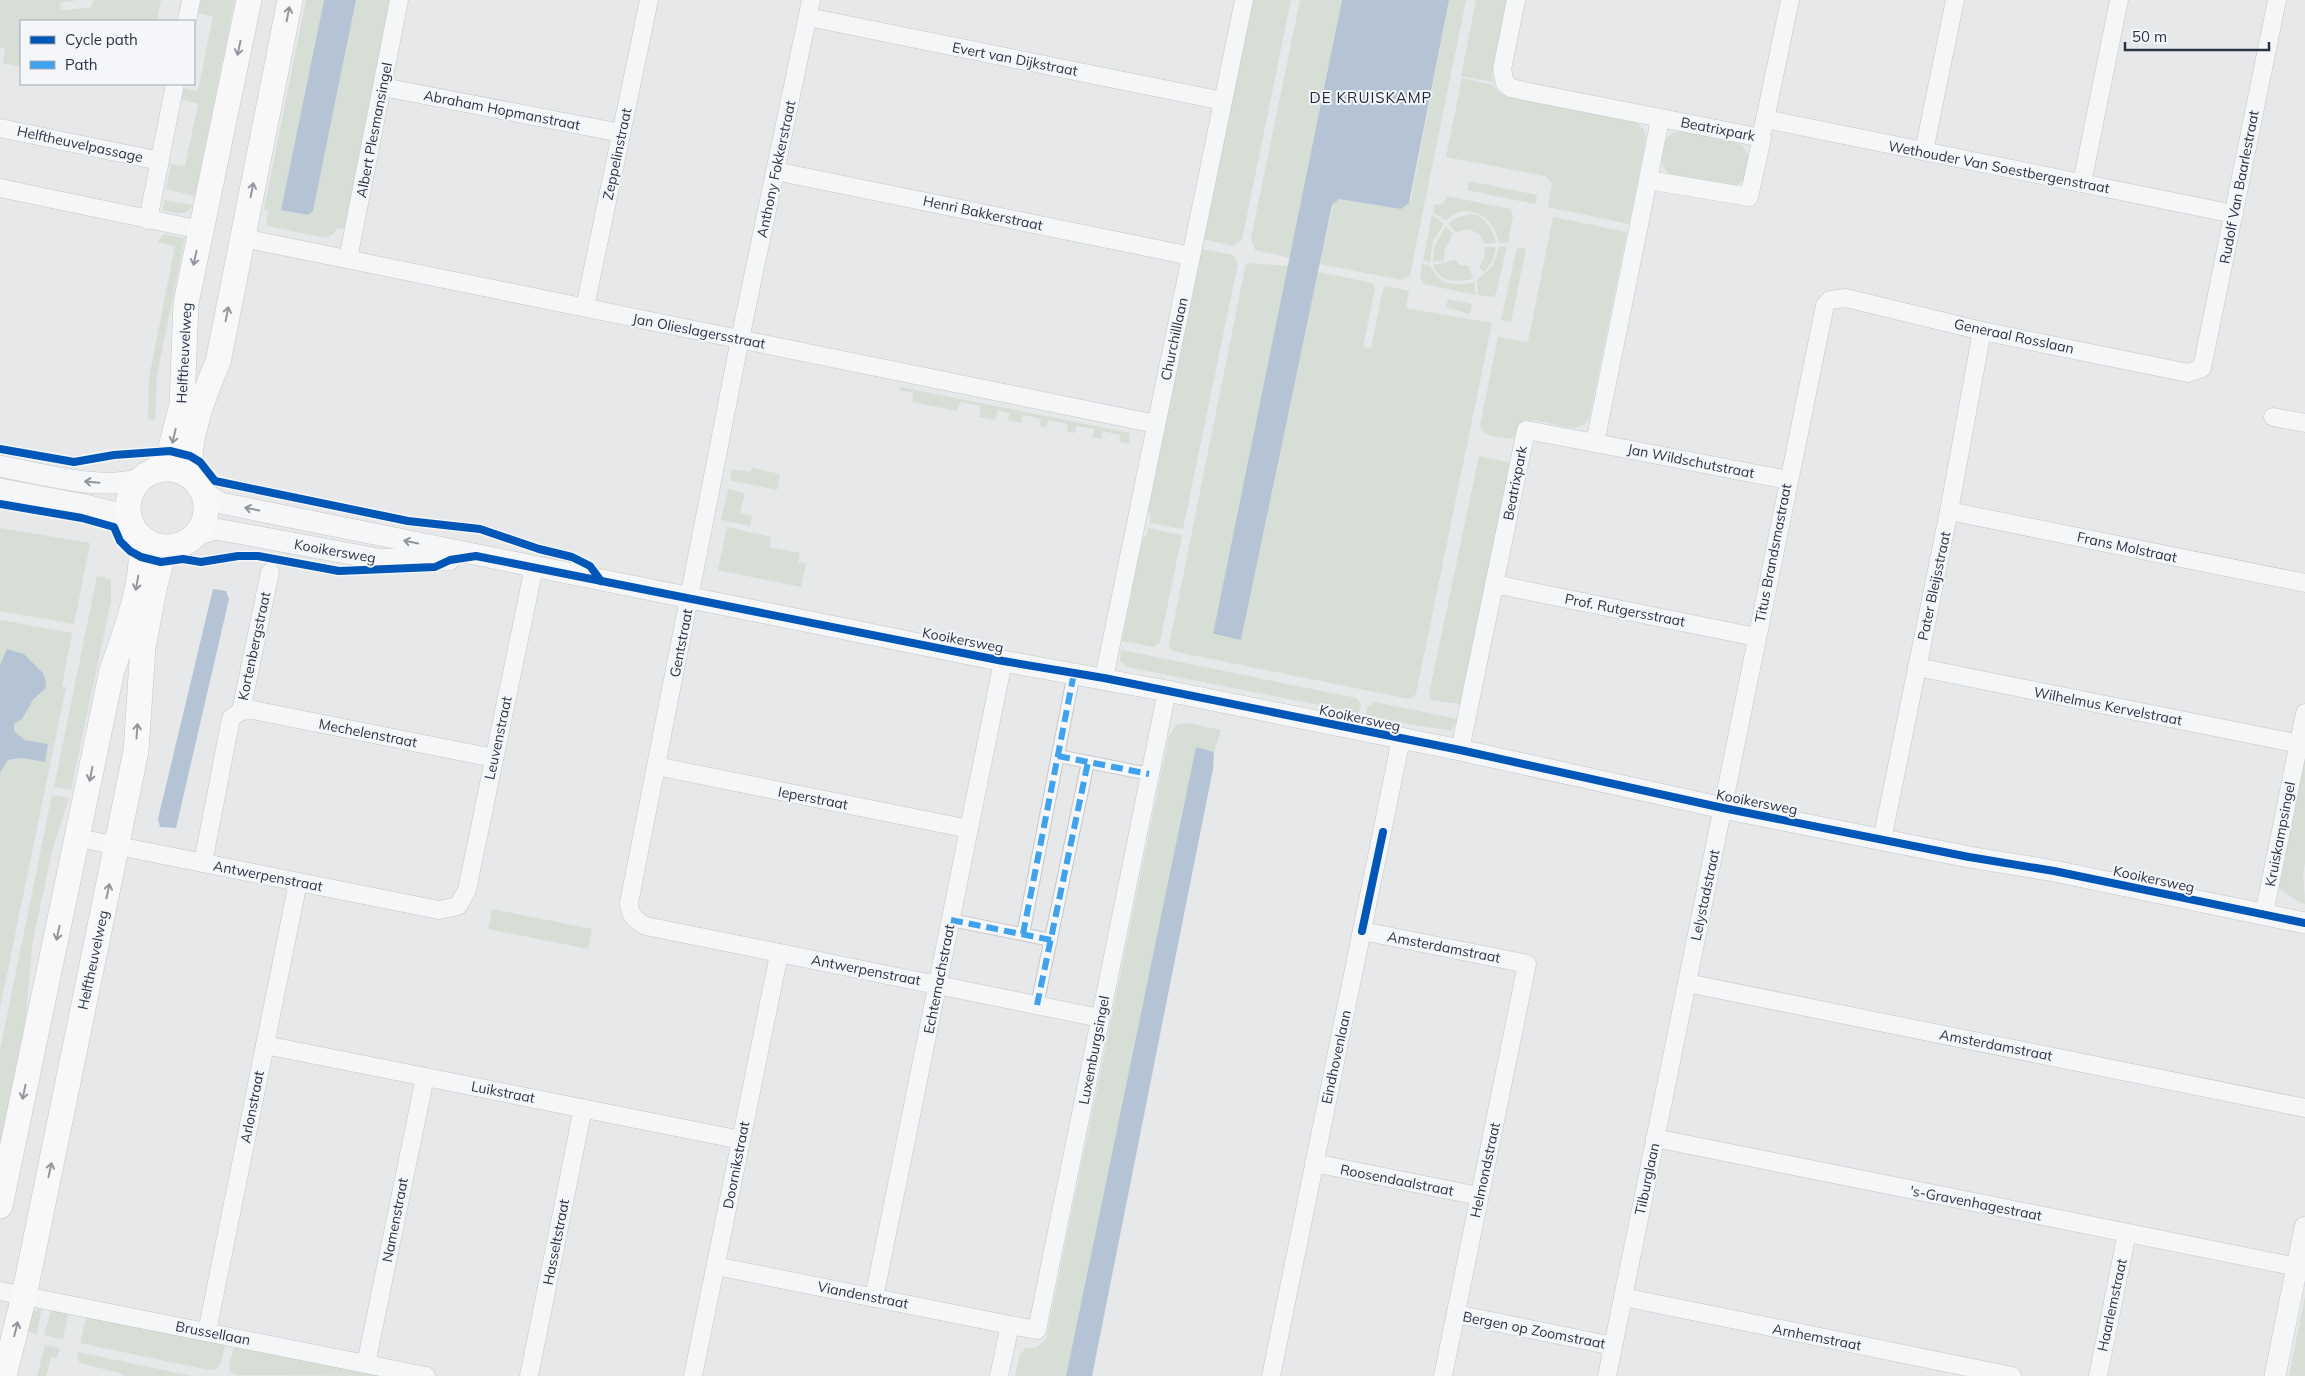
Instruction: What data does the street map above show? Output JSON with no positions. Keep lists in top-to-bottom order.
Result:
{
  "streets": {
    "main road": ["Helftheuvelweg"],
    "street": [
      "Evert van Dijkstraat",
      "Abraham Hopmanstraat",
      "Beatrixpark",
      "Albert Plesmansingel",
      "Helftheuvelpassage",
      "Zeppelinstraat",
      "Wethouder Van Soestbergenstraat",
      "Anthony Fokkerstraat",
      "Rudolf Van Baarlestraat",
      "Henri Bakkerstraat",
      "Jan Olieslagersstraat",
      "Generaal Rosslaan",
      "Churchilllaan",
      "Jan Wildschutstraat",
      "Frans Molstraat",
      "Kooikersweg",
      "Titus Brandsmastraat",
      "Pater Bleijsstraat",
      "Prof. Rutgersstraat",
      "Gentstraat",
      "Kortenbergstraat",
      "Wilhelmus Kervelstraat",
      "Mechelenstraat",
      "Leuvenstraat",
      "Ieperstraat",
      "Kruiskampsingel",
      "Antwerpenstraat",
      "Lelystadstraat",
      "Amsterdamstraat",
      "Echternachstraat",
      "Luxemburgsingel",
      "Eindhovenlaan",
      "Luikstraat",
      "Arlonstraat",
      "Doornikstraat",
      "Helmondstraat",
      "Tilburglaan",
      "Roosendaalstraat",
      "'s-Gravenhagestraat",
      "Namenstraat",
      "Hasseltstraat",
      "Viandenstraat",
      "Haarlemstraat",
      "Bergen op Zoomstraat",
      "Brussellaan",
      "Arnhemstraat"
    ]
  },
  "crossings": [
    ["Evert van Dijkstraat", "Anthony Fokkerstraat"],
    ["Evert van Dijkstraat", "Churchilllaan"],
    ["Abraham Hopmanstraat", "Albert Plesmansingel"],
    ["Abraham Hopmanstraat", "Zeppelinstraat"],
    ["Beatrixpark", "Jan Wildschutstraat"],
    ["Beatrixpark", "Kooikersweg"],
    ["Beatrixpark", "Prof. Rutgersstraat"],
    ["Albert Plesmansingel", "Jan Olieslagersstraat"],
    ["Zeppelinstraat", "Jan Olieslagersstraat"],
    ["Wethouder Van Soestbergenstraat", "Rudolf Van Baarlestraat"],
    ["Anthony Fokkerstraat", "Henri Bakkerstraat"],
    ["Anthony Fokkerstraat", "Jan Olieslagersstraat"],
    ["Anthony Fokkerstraat", "Gentstraat"],
    ["Rudolf Van Baarlestraat", "Generaal Rosslaan"],
    ["Henri Bakkerstraat", "Churchilllaan"],
    ["Jan Olieslagersstraat", "Churchilllaan"],
    ["Jan Olieslagersstraat", "Helftheuvelweg"],
    ["Jan Olieslagersstraat", "Gentstraat"],
    ["Generaal Rosslaan", "Titus Brandsmastraat"],
    ["Generaal Rosslaan", "Pater Bleijsstraat"],
    ["Churchilllaan", "Kooikersweg"],
    ["Helftheuvelweg", "Kooikersweg"],
    ["Helftheuvelweg", "Antwerpenstraat"],
    ["Helftheuvelweg", "Brussellaan"],
    ["Jan Wildschutstraat", "Titus Brandsmastraat"],
    ["Frans Molstraat", "Pater Bleijsstraat"],
    ["Kooikersweg", "Titus Brandsmastraat"],
    ["Kooikersweg", "Pater Bleijsstraat"],
    ["Kooikersweg", "Gentstraat"],
    ["Kooikersweg", "Leuvenstraat"],
    ["Kooikersweg", "Kruiskampsingel"],
    ["Kooikersweg", "Lelystadstraat"],
    ["Kooikersweg", "Echternachstraat"],
    ["Kooikersweg", "Luxemburgsingel"],
    ["Kooikersweg", "Eindhovenlaan"],
    ["Titus Brandsmastraat", "Prof. Rutgersstraat"],
    ["Titus Brandsmastraat", "Lelystadstraat"],
    ["Pater Bleijsstraat", "Wilhelmus Kervelstraat"],
    ["Gentstraat", "Ieperstraat"],
    ["Gentstraat", "Antwerpenstraat"],
    ["Kortenbergstraat", "Mechelenstraat"],
    ["Kortenbergstraat", "Antwerpenstraat"],
    ["Wilhelmus Kervelstraat", "Kruiskampsingel"],
    ["Mechelenstraat", "Leuvenstraat"],
    ["Leuvenstraat", "Antwerpenstraat"],
    ["Ieperstraat", "Echternachstraat"],
    ["Antwerpenstraat", "Echternachstraat"],
    ["Antwerpenstraat", "Luxemburgsingel"],
    ["Antwerpenstraat", "Arlonstraat"],
    ["Antwerpenstraat", "Doornikstraat"],
    ["Lelystadstraat", "Amsterdamstraat"],
    ["Lelystadstraat", "Tilburglaan"],
    ["Amsterdamstraat", "Eindhovenlaan"],
    ["Amsterdamstraat", "Helmondstraat"],
    ["Amsterdamstraat", "Tilburglaan"],
    ["Echternachstraat", "Viandenstraat"],
    ["Luxemburgsingel", "Viandenstraat"],
    ["Eindhovenlaan", "Roosendaalstraat"],
    ["Luikstraat", "Arlonstraat"],
    ["Luikstraat", "Doornikstraat"],
    ["Luikstraat", "Namenstraat"],
    ["Luikstraat", "Hasseltstraat"],
    ["Arlonstraat", "Brussellaan"],
    ["Doornikstraat", "Viandenstraat"],
    ["Helmondstraat", "Roosendaalstraat"],
    ["Helmondstraat", "Bergen op Zoomstraat"],
    ["Tilburglaan", "'s-Gravenhagestraat"],
    ["Tilburglaan", "Bergen op Zoomstraat"],
    ["Tilburglaan", "Arnhemstraat"],
    ["'s-Gravenhagestraat", "Haarlemstraat"],
    ["Namenstraat", "Brussellaan"]
  ],
  "districts": ["DE KRUISKAMP"],
  "legend": ["Cycle path", "Path"],
  "scale_bar": "50 m"
}
